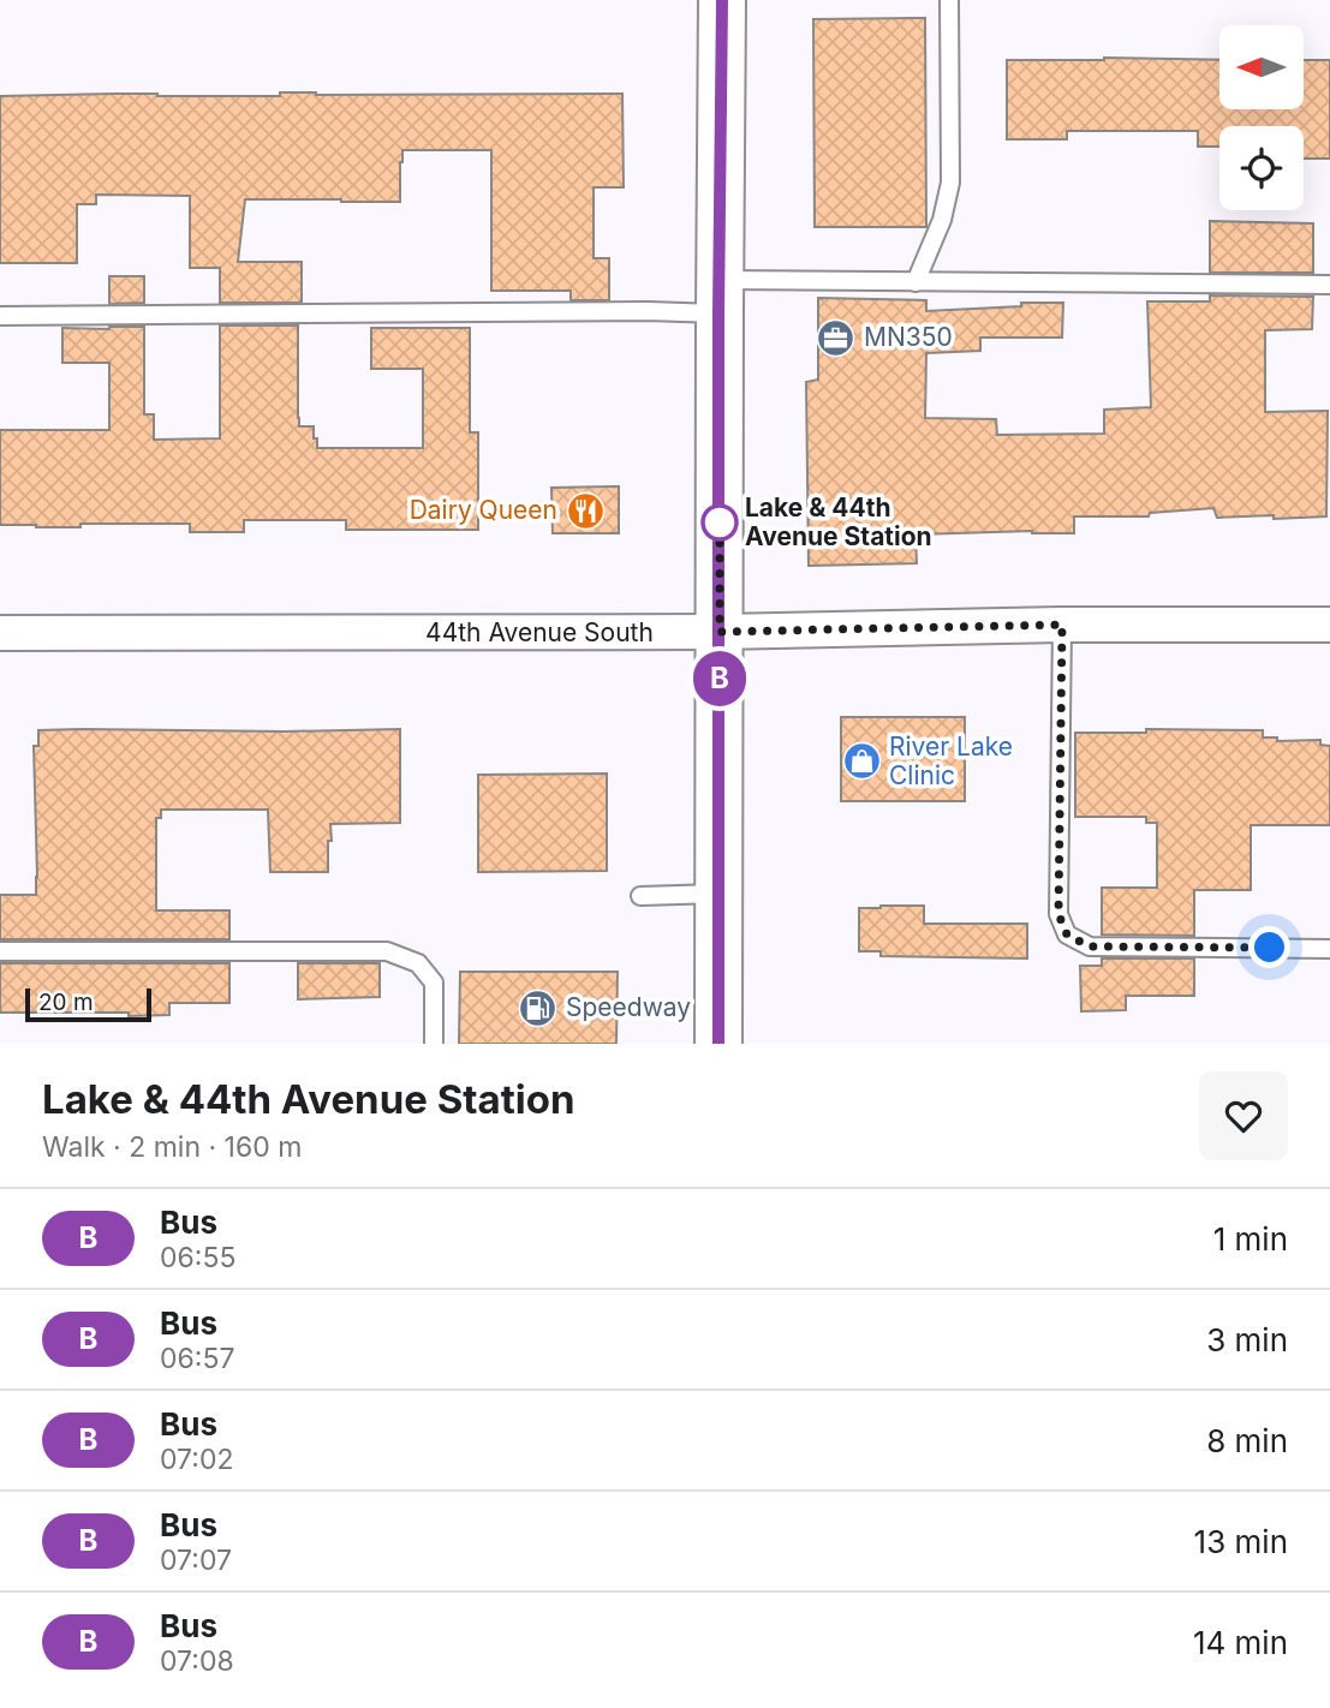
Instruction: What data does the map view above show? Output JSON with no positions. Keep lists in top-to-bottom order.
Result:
{
  "streets": {
    "street": ["44th Avenue South"]
  },
  "places": {
    "office": ["MN350"],
    "restaurant": ["Dairy Queen"],
    "other": ["Lake & 44th Avenue Station"],
    "shop": ["River Lake Clinic"],
    "fuel station": ["Speedway"]
  },
  "lines": ["bus line B"],
  "scale_bar": "20 m",
  "north": "left",
  "page": {
    "on_map": "B",
    "scale": "20 m",
    "heading": ["Lake & 44th Avenue Station", "Walk · 2 min · 160 m"],
    "list": [
      {
        "mark": "B",
        "name": "Bus",
        "note": "06:55",
        "value": "1 min"
      },
      {
        "mark": "B",
        "name": "Bus",
        "note": "06:57",
        "value": "3 min"
      },
      {
        "mark": "B",
        "name": "Bus",
        "note": "07:02",
        "value": "8 min"
      },
      {
        "mark": "B",
        "name": "Bus",
        "note": "07:07",
        "value": "13 min"
      },
      {
        "mark": "B",
        "name": "Bus",
        "note": "07:08",
        "value": "14 min"
      }
    ]
  }
}
